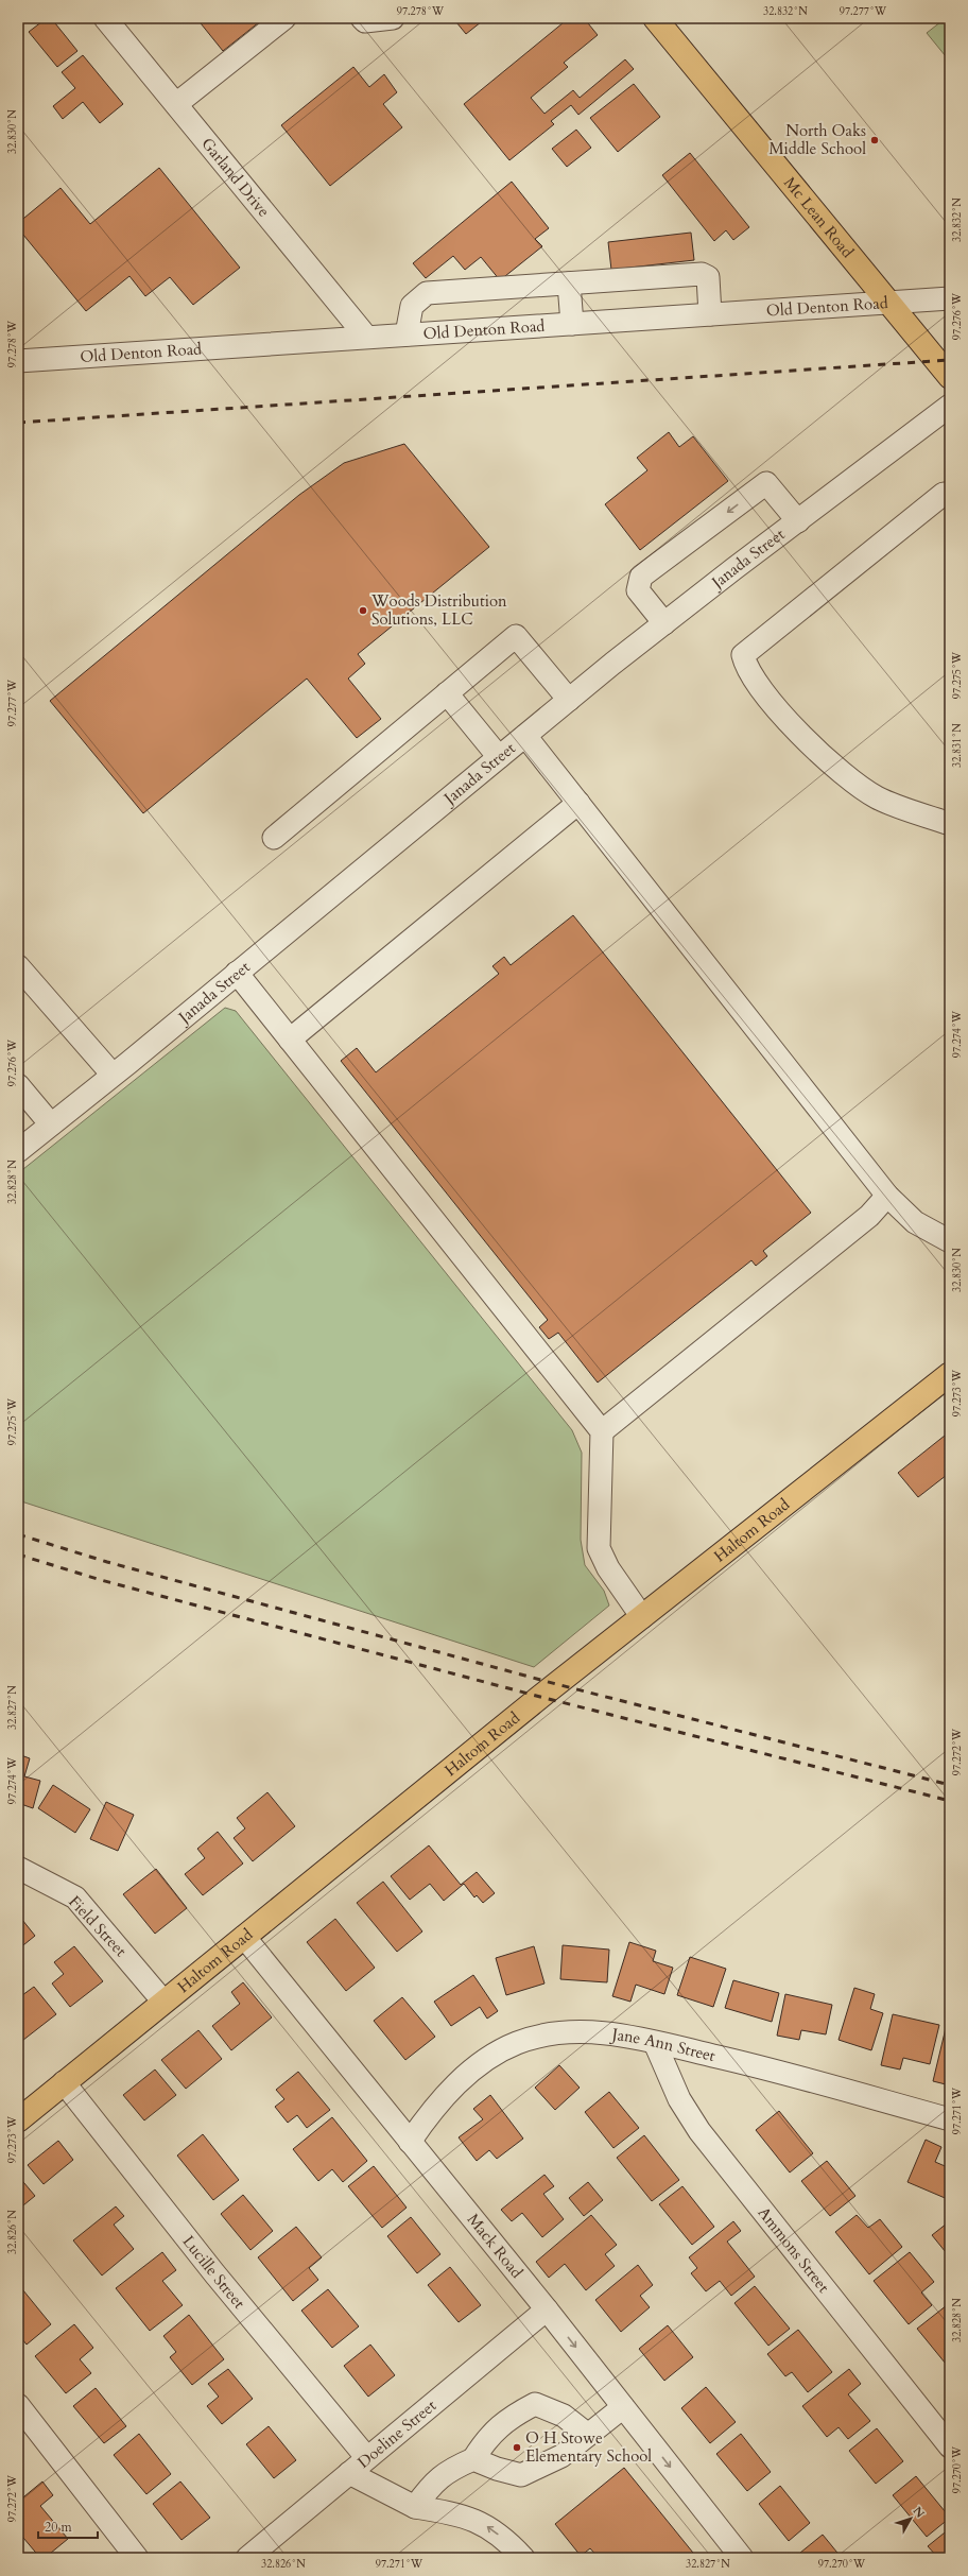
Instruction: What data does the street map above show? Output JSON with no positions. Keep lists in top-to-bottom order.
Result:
{
  "streets": {
    "main road": ["Mc Lean Road", "Haltom Road"],
    "street": [
      "Garland Drive",
      "Old Denton Road",
      "Janada Street",
      "Field Street",
      "Jane Ann Street",
      "Mack Road",
      "Ammons Street",
      "Lucille Street",
      "Doeline Street"
    ]
  },
  "crossings": [
    ["Garland Drive", "Old Denton Road"],
    ["Mc Lean Road", "Old Denton Road"],
    ["Haltom Road", "Field Street"],
    ["Haltom Road", "Mack Road"],
    ["Haltom Road", "Lucille Street"],
    ["Jane Ann Street", "Mack Road"],
    ["Jane Ann Street", "Ammons Street"],
    ["Mack Road", "Doeline Street"],
    ["Lucille Street", "Doeline Street"]
  ],
  "one_way": ["Mack Road"],
  "places": ["North Oaks Middle School", "Woods Distribution Solutions, LLC", "O H Stowe Elementary School"],
  "scale_bar": "20 m",
  "north": "top right",
  "coordinates": [
    "97.278°W",
    "32.832°N",
    "97.277°W",
    "32.830°N",
    "97.276°W",
    "97.275°W",
    "32.831°N",
    "97.274°W",
    "32.828°N",
    "97.273°W",
    "32.827°N",
    "97.272°W",
    "97.271°W",
    "32.826°N",
    "97.270°W"
  ]
}
